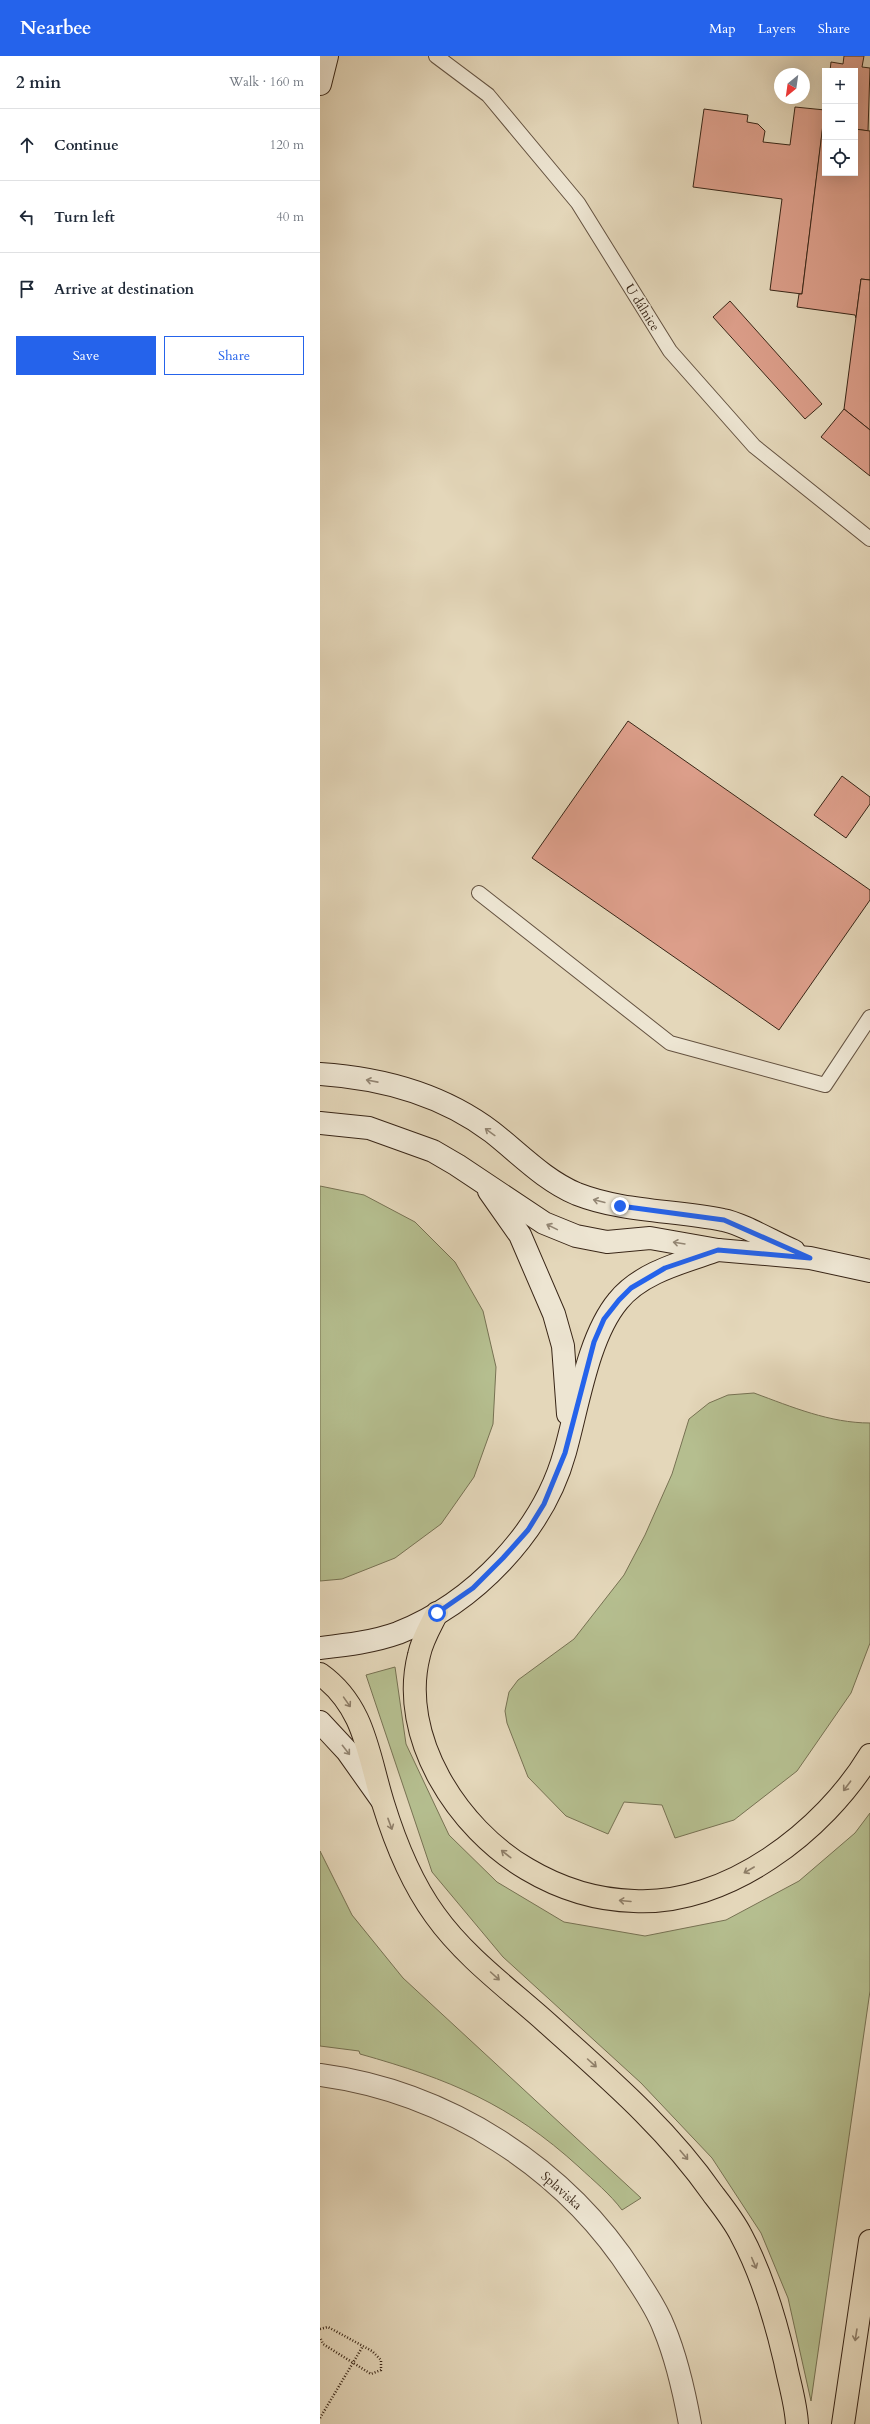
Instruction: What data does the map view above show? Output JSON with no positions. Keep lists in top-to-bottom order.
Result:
{
  "streets": {
    "main road": ["Splaviska"],
    "lane": ["U dálnice"]
  },
  "north": "bottom left",
  "page": {
    "header": "Nearbee",
    "nav": ["Map", "Layers", "Share"],
    "heading": ["2 min", "Walk · 160 m"],
    "map_buttons": ["+", "−"],
    "list": [
      ["Continue", "120 m"],
      ["Turn left", "40 m"],
      "Arrive at destination"
    ],
    "buttons": ["Save", "Share"]
  }
}
